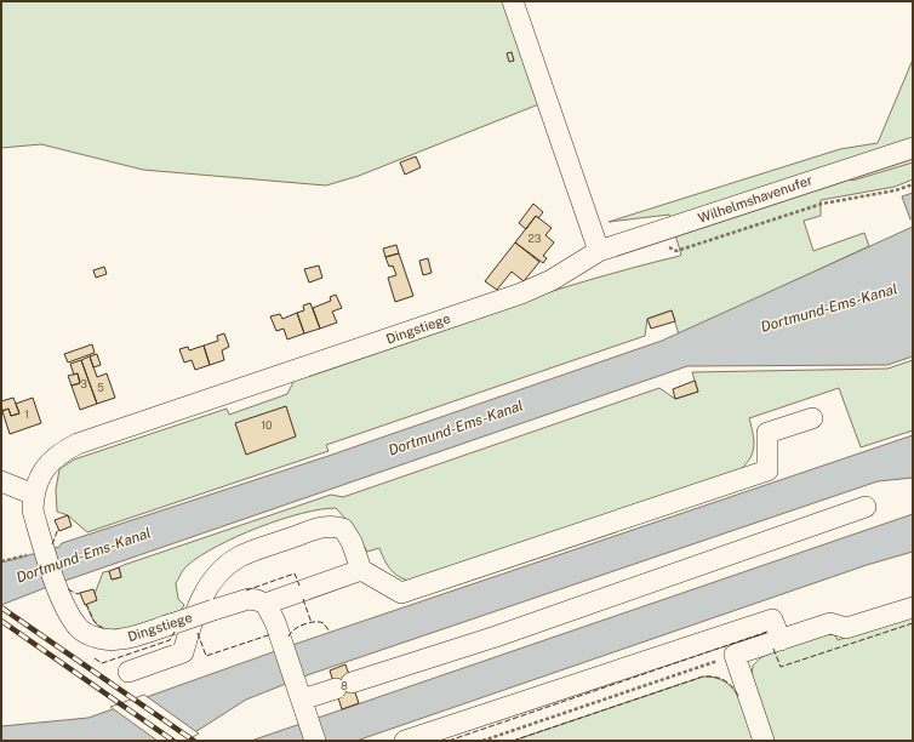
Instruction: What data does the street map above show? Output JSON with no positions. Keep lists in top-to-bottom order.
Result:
{
  "streets": {
    "street": ["Wilhelmshavenufer", "Dingstiege"]
  },
  "crossings": [
    ["Wilhelmshavenufer", "Dingstiege"]
  ],
  "water": ["Dortmund-Ems-Kanal"],
  "house_numbers": [
    "23",
    "3",
    "5",
    "1",
    "10",
    "8"
  ]
}
